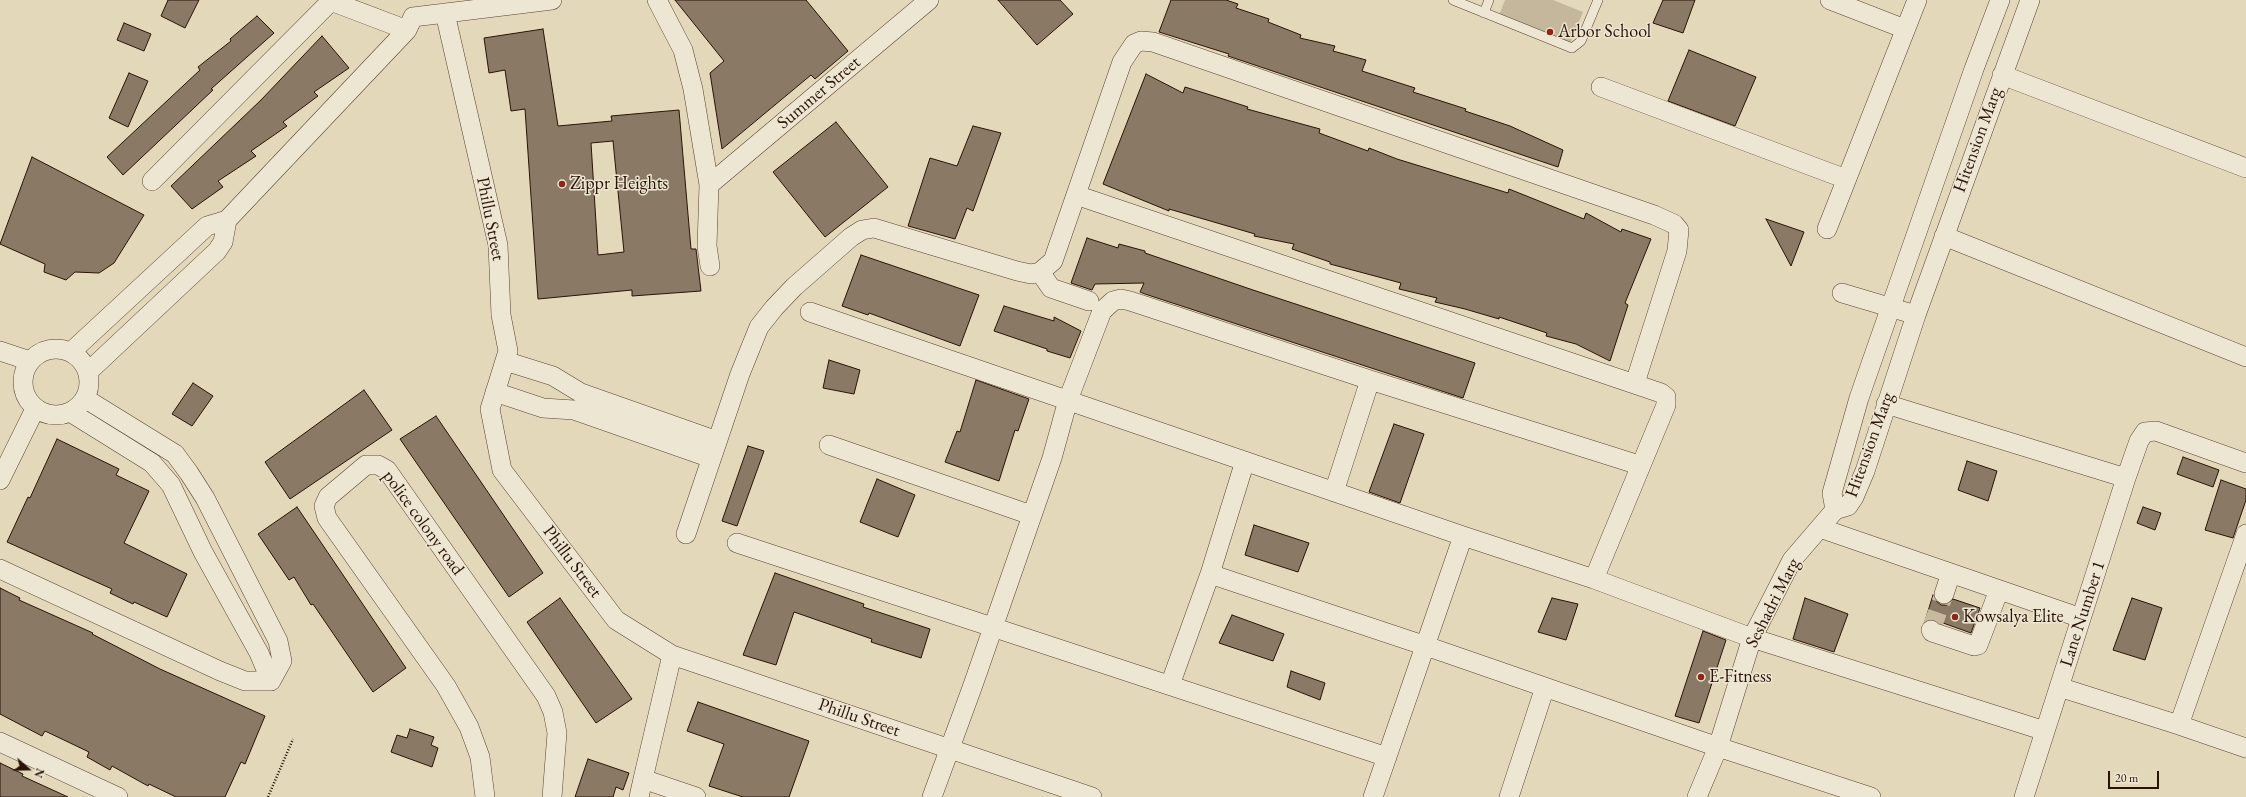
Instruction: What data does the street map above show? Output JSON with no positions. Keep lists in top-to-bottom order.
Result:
{
  "streets": {
    "street": [
      "Summer Street",
      "Hitension Marg",
      "Phillu Street",
      "police colony road",
      "Seshadri Marg",
      "Lane Number 1"
    ]
  },
  "crossings": [
    ["Hitension Marg", "Seshadri Marg"]
  ],
  "places": [
    "Arbor School",
    "Zippr Heights",
    "Kowsalya Elite",
    "E-Fitness"
  ],
  "scale_bar": "20 m",
  "north": "right"
}
